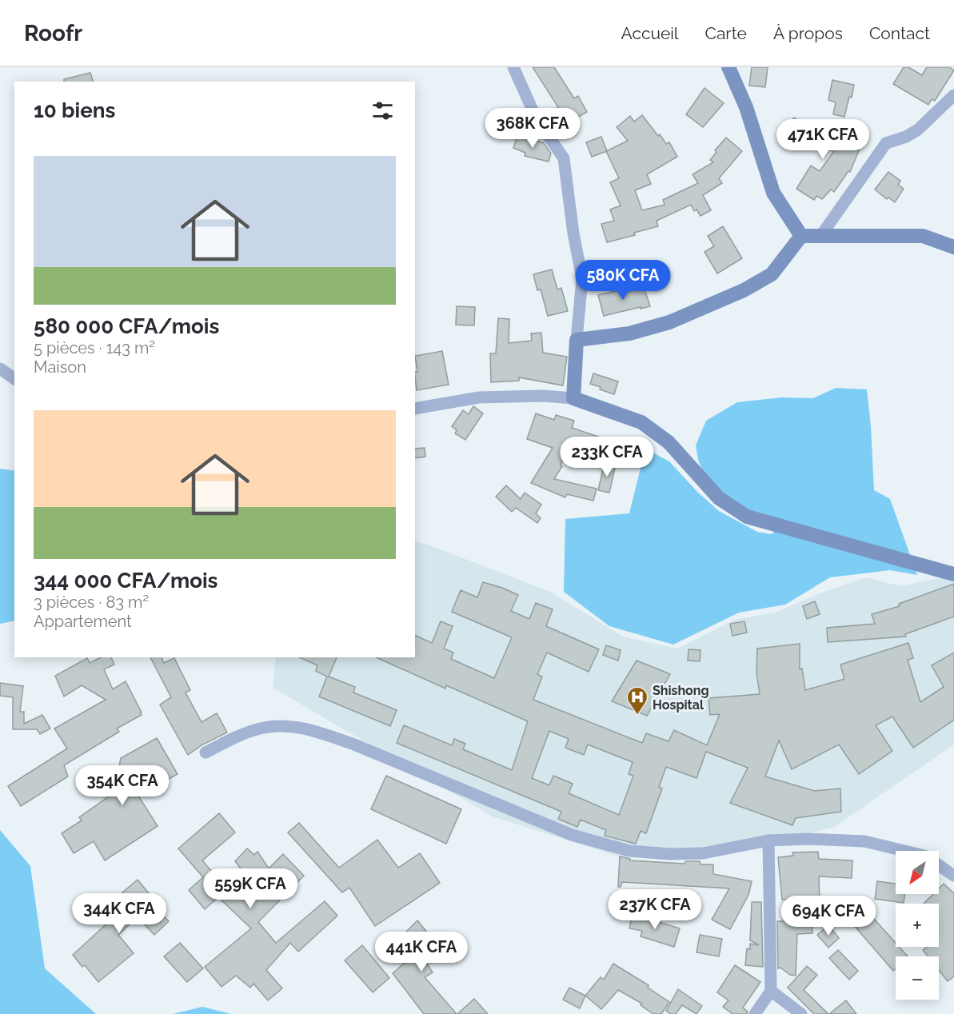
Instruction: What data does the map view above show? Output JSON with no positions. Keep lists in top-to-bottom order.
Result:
{
  "places": {
    "hospital": ["Shishong Hospital"]
  },
  "north": "bottom left",
  "page": {
    "header": "Roofr",
    "nav": [
      "Accueil",
      "Carte",
      "À propos",
      "Contact"
    ],
    "heading": "10 biens",
    "price": [
      "368K CFA",
      "471K CFA",
      "580K CFA",
      "233K CFA",
      "354K CFA",
      "559K CFA",
      "237K CFA",
      "344K CFA",
      "694K CFA",
      "441K CFA"
    ],
    "list": [
      {
        "name": "580 000 CFA/mois",
        "note": "5 pièces · 143 m² · Maison"
      },
      {
        "name": "344 000 CFA/mois",
        "note": "3 pièces · 83 m² · Appartement"
      }
    ],
    "map_buttons": ["+", "−"]
  }
}
